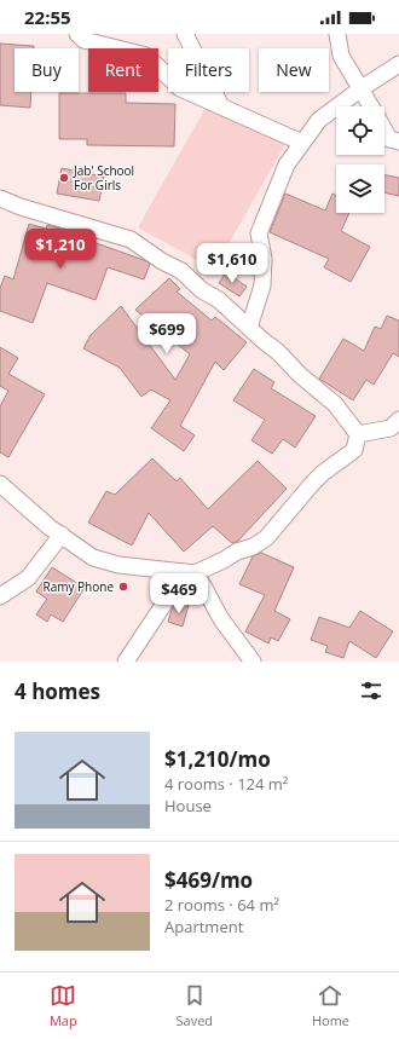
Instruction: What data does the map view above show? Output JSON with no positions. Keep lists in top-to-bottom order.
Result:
{
  "places": ["Jab' School For Girls", "Ramy Phone"],
  "page": {
    "status": "22:55",
    "chip": [
      "Buy",
      "Rent",
      "Filters",
      "New"
    ],
    "price": [
      "$1,210",
      "$1,610",
      "$699",
      "$469"
    ],
    "heading": "4 homes",
    "list": [
      {
        "name": "$1,210/mo",
        "note": "4 rooms · 124 m² · House"
      },
      {
        "name": "$469/mo",
        "note": "2 rooms · 64 m² · Apartment"
      }
    ],
    "tabs": ["Map", "Saved", "Home"]
  }
}
